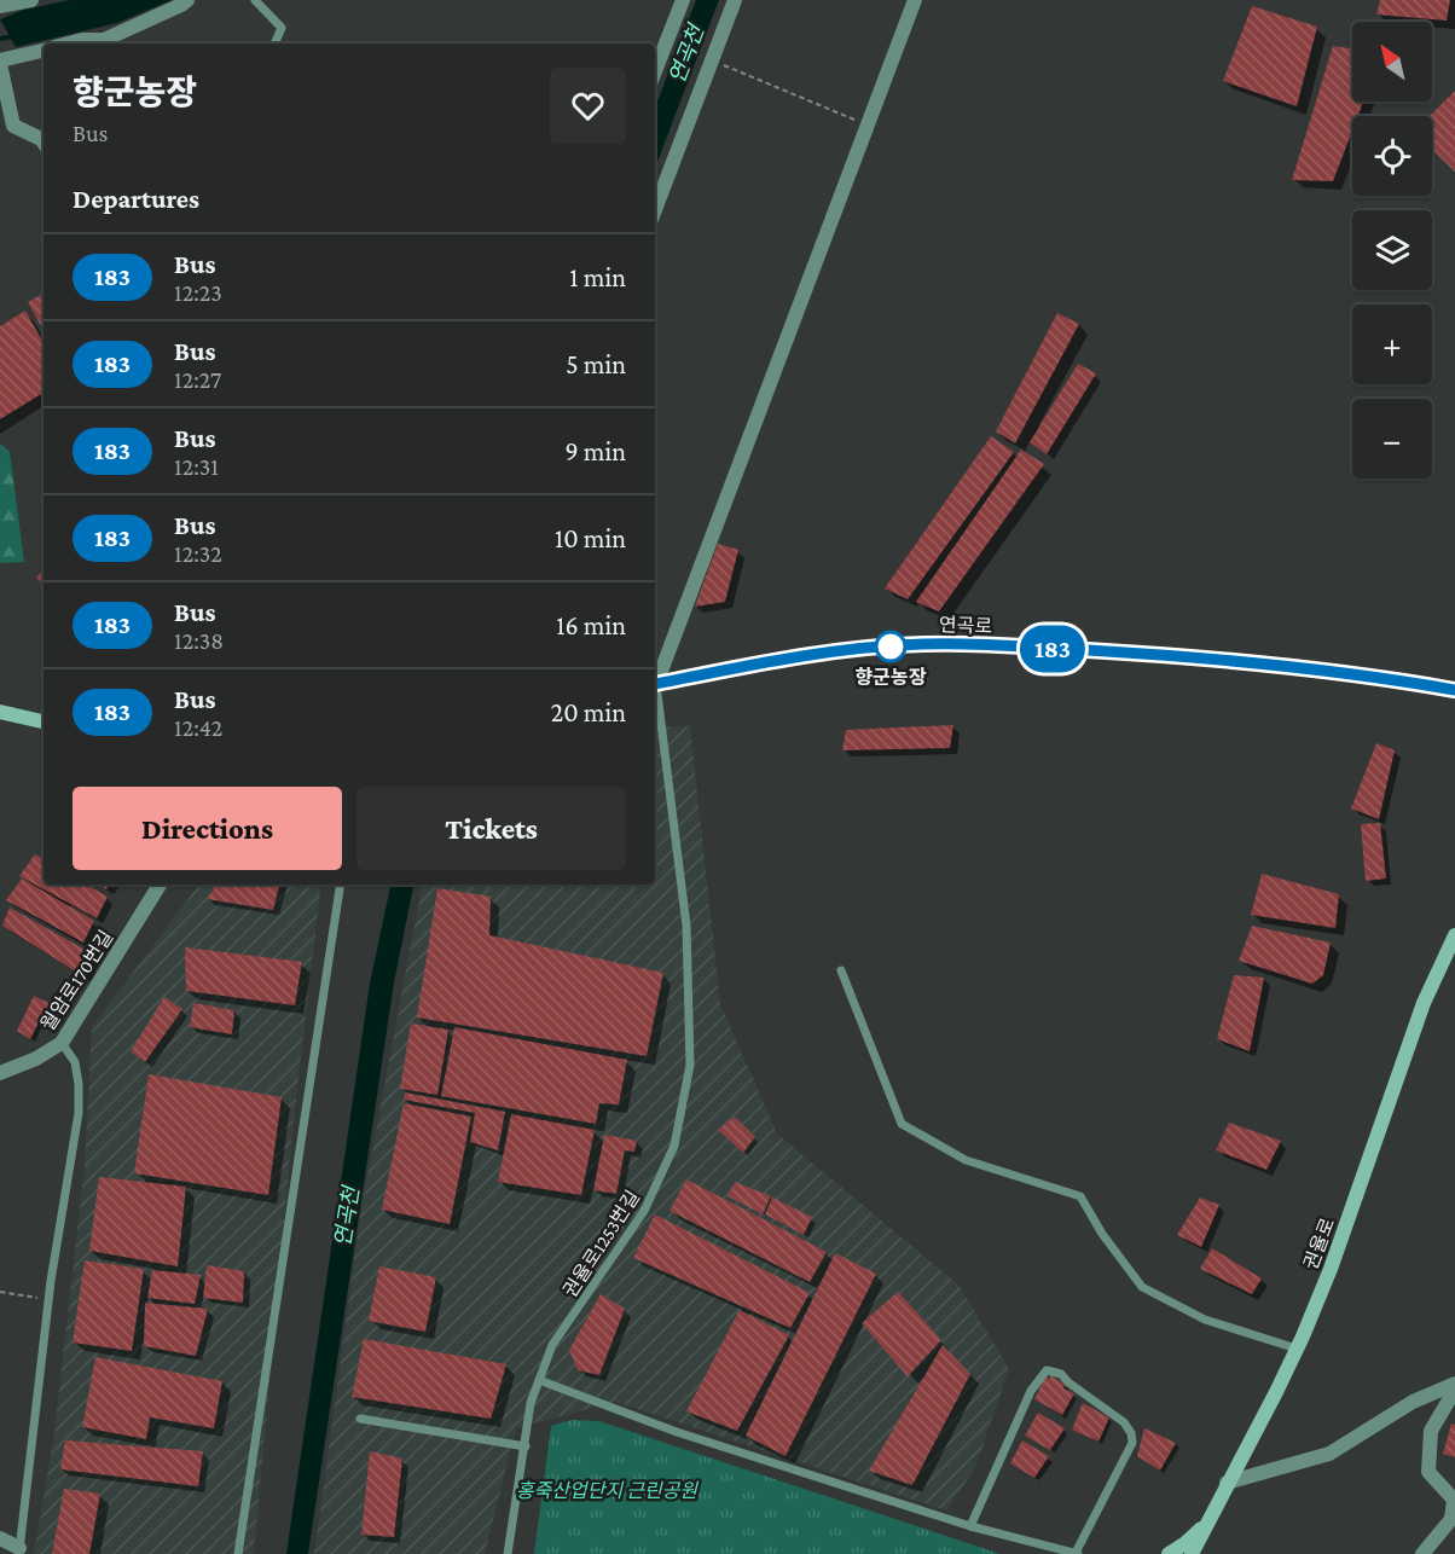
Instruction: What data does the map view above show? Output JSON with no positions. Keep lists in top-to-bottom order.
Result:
{
  "streets": {
    "street": ["연곡로", "월암로170번길", "권율로"],
    "lane": ["권율로1253번길"]
  },
  "water": ["연곡천"],
  "parks": ["홍죽산업단지 근린공원"],
  "places": ["향군농장"],
  "lines": ["bus line 183"],
  "north": "top left",
  "page": {
    "on_map": "183",
    "map_buttons": ["+", "−"],
    "heading": [
      ["향군농장", "Bus"],
      "Departures"
    ],
    "list": [
      {
        "mark": "183",
        "name": "Bus",
        "note": "12:23",
        "value": "1 min"
      },
      {
        "mark": "183",
        "name": "Bus",
        "note": "12:27",
        "value": "5 min"
      },
      {
        "mark": "183",
        "name": "Bus",
        "note": "12:31",
        "value": "9 min"
      },
      {
        "mark": "183",
        "name": "Bus",
        "note": "12:32",
        "value": "10 min"
      },
      {
        "mark": "183",
        "name": "Bus",
        "note": "12:38",
        "value": "16 min"
      },
      {
        "mark": "183",
        "name": "Bus",
        "note": "12:42",
        "value": "20 min"
      }
    ],
    "buttons": ["Directions", "Tickets"]
  }
}
